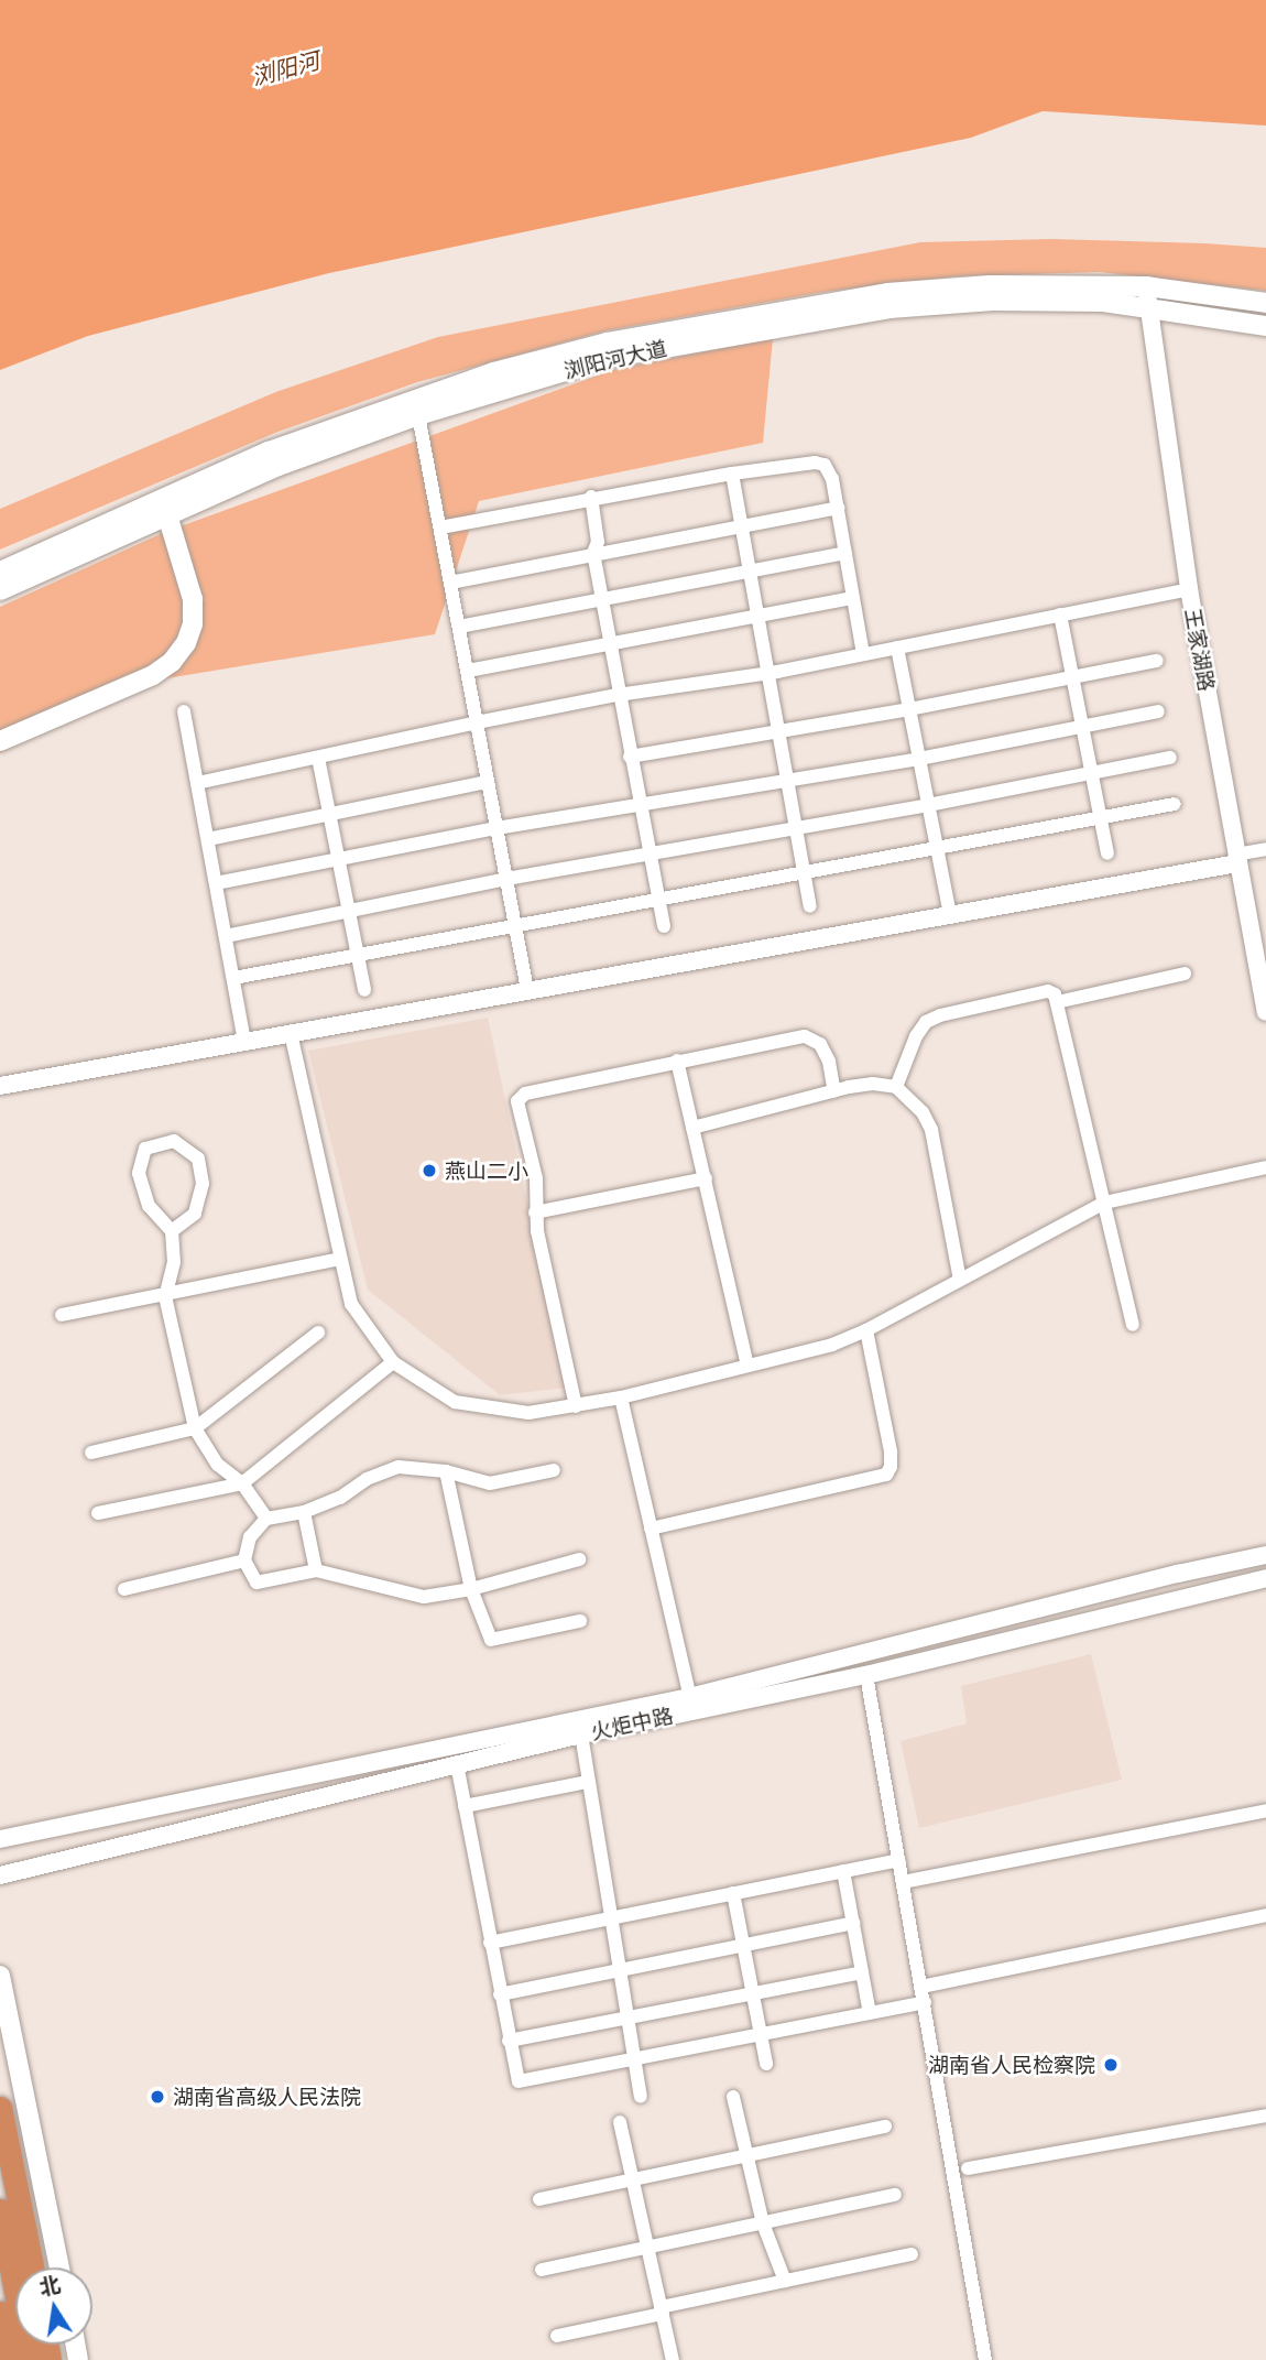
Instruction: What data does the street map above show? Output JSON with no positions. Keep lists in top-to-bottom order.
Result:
{
  "streets": {
    "main road": ["浏阳河大道"],
    "street": ["王家湖路", "火炬中路"]
  },
  "crossings": [
    ["浏阳河大道", "王家湖路"]
  ],
  "water": ["浏阳河"],
  "places": ["燕山二小", "湖南省人民检察院", "湖南省高级人民法院"],
  "north": "top"
}
